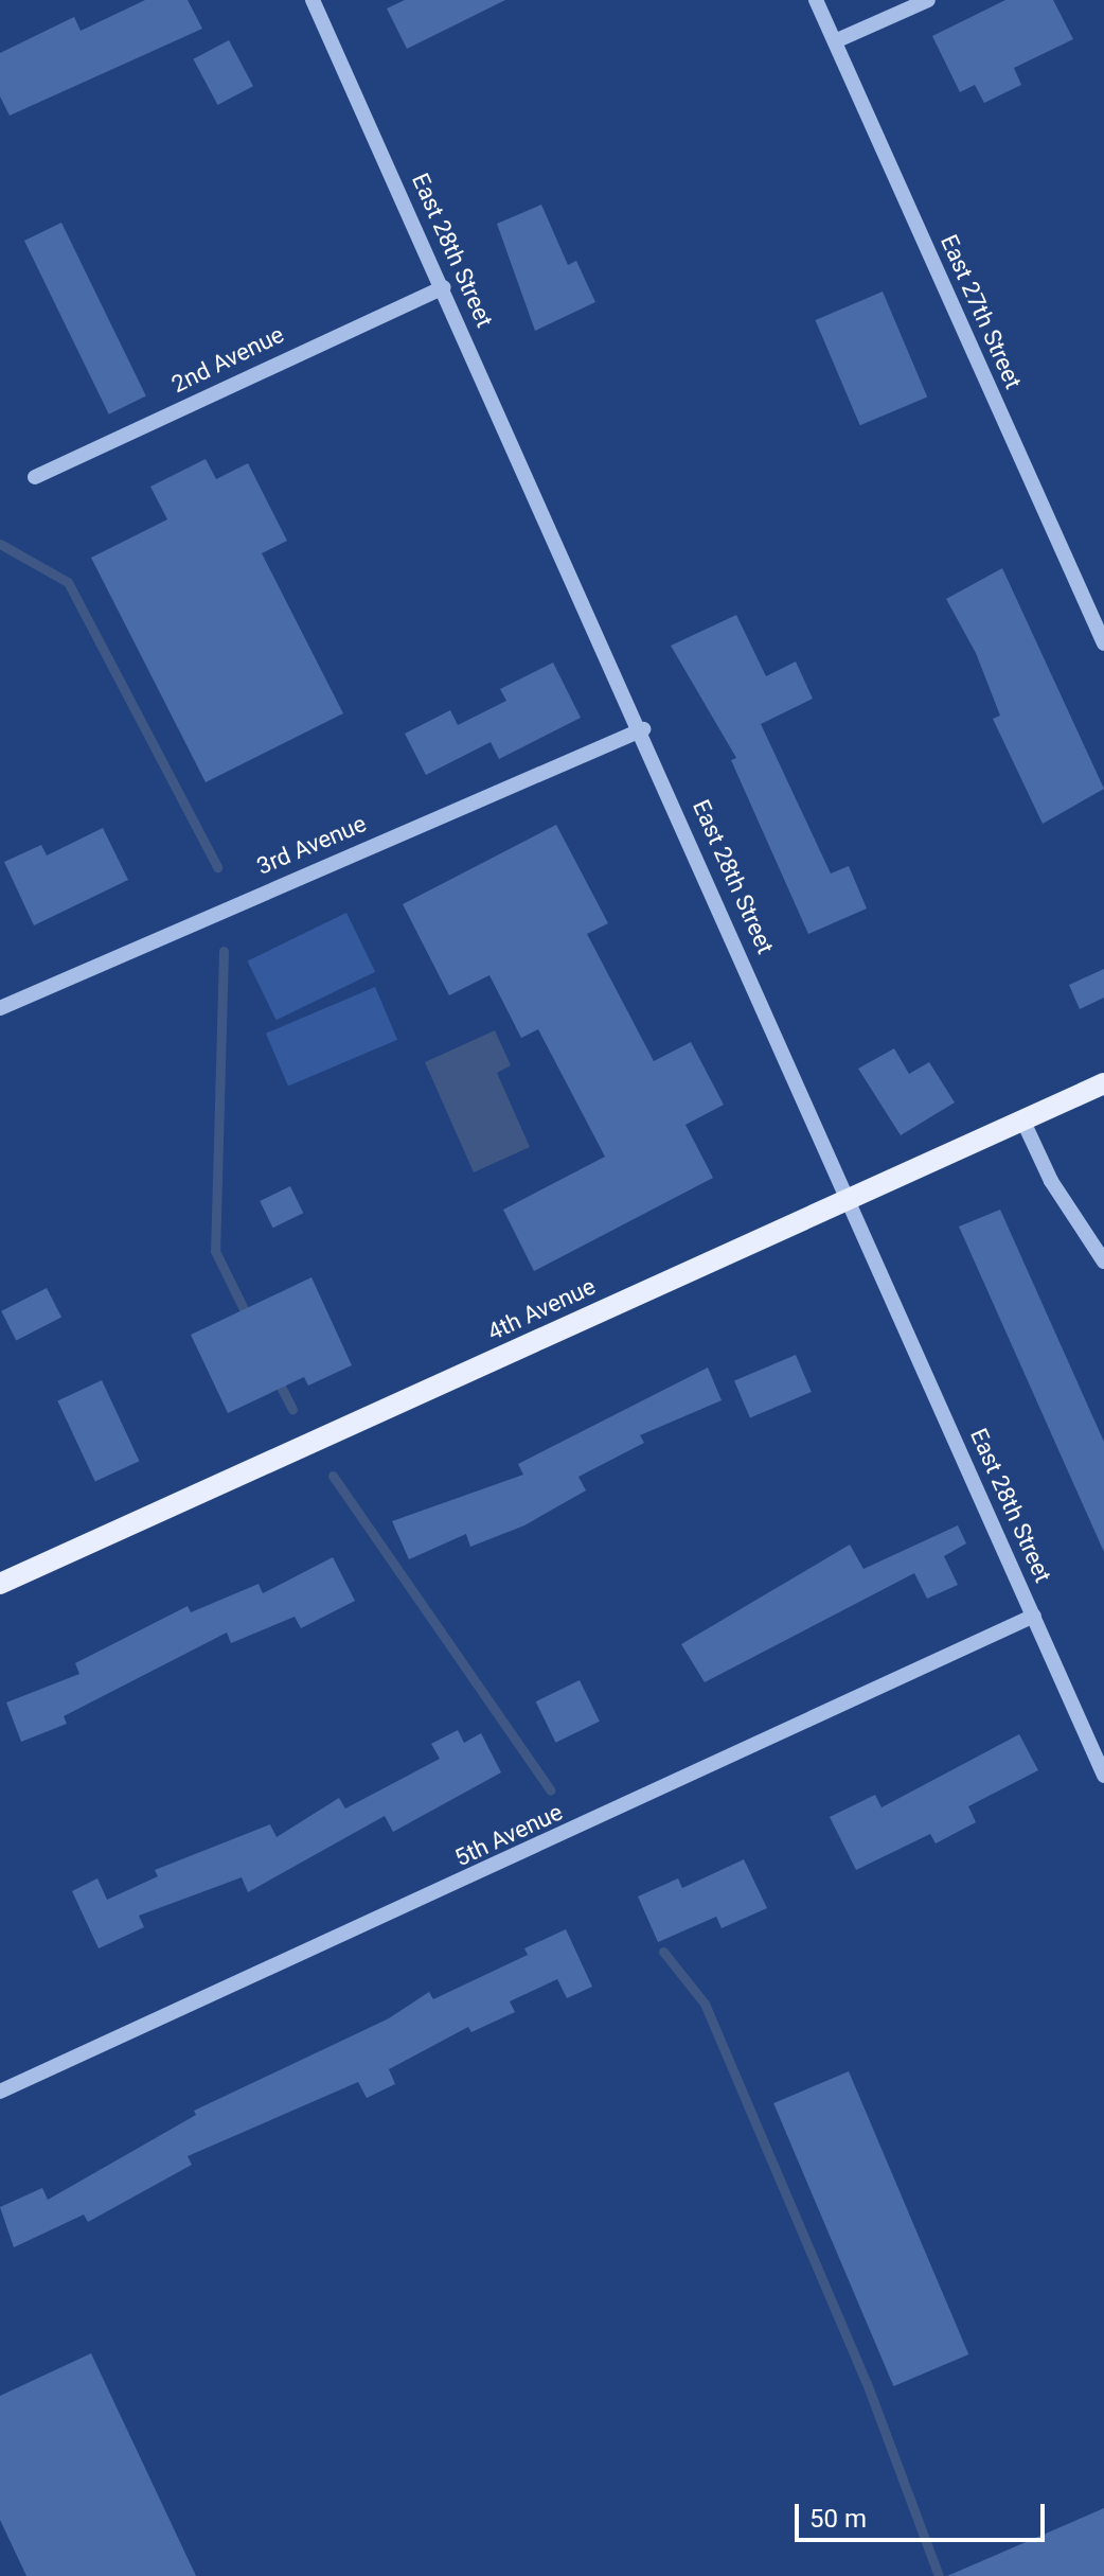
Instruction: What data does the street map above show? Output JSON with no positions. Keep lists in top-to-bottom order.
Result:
{
  "streets": {
    "main road": ["4th Avenue"],
    "street": [
      "East 28th Street",
      "East 27th Street",
      "2nd Avenue",
      "3rd Avenue",
      "5th Avenue"
    ]
  },
  "crossings": [
    ["East 28th Street", "2nd Avenue"],
    ["East 28th Street", "3rd Avenue"],
    ["East 28th Street", "4th Avenue"],
    ["East 28th Street", "5th Avenue"]
  ],
  "scale_bar": "50 m"
}
